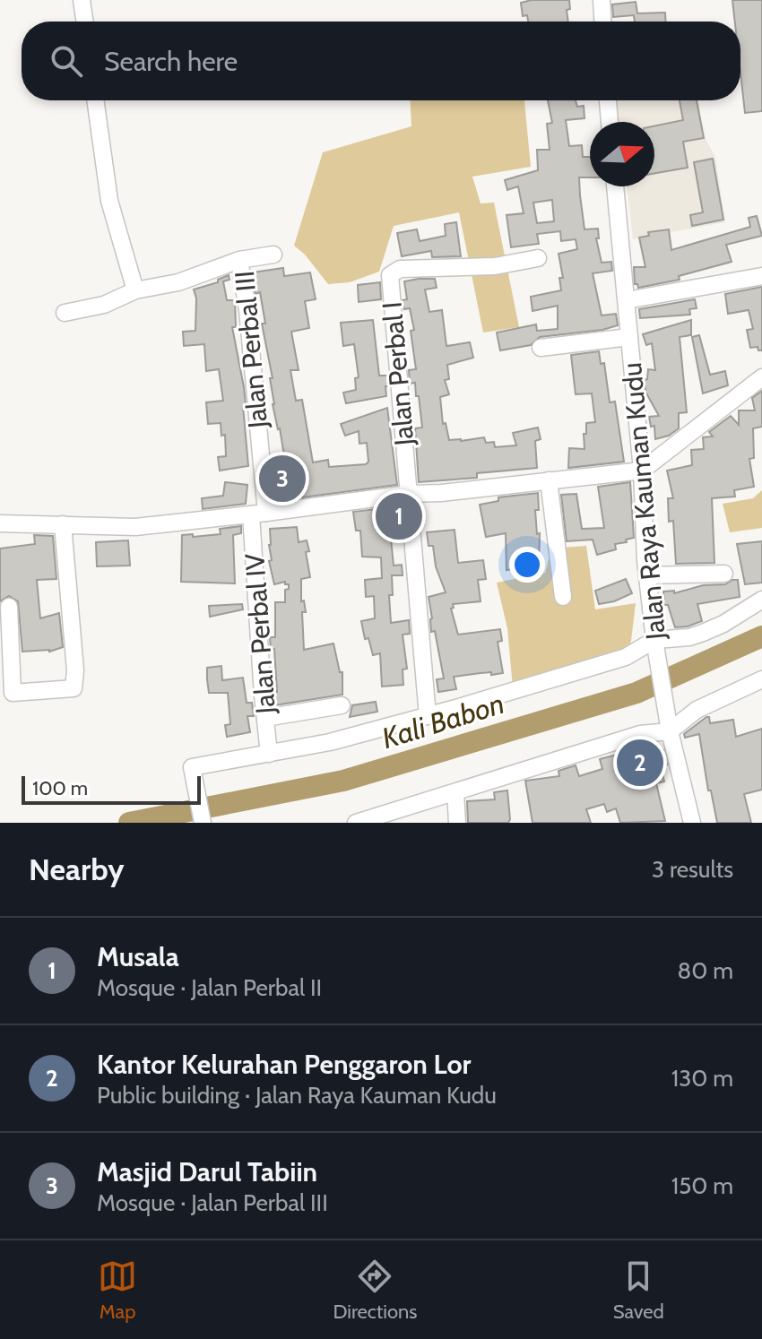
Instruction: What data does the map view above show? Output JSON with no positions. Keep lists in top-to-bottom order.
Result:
{
  "streets": {
    "street": [
      "Jalan Perbal III",
      "Jalan Perbal I",
      "Jalan Raya Kauman Kudu",
      "Jalan Perbal IV"
    ]
  },
  "crossings": [
    ["Jalan Perbal III", "Jalan Perbal IV"]
  ],
  "water": ["Kali Babon"],
  "scale_bar": "100 m",
  "north": "right",
  "page": {
    "search": "Search here",
    "pins": ["3", "1", "2"],
    "scale": "100 m",
    "heading": ["Nearby", "3 results"],
    "list": [
      {
        "mark": "1",
        "name": "Musala",
        "note": "Mosque · Jalan Perbal II",
        "value": "80 m"
      },
      {
        "mark": "2",
        "name": "Kantor Kelurahan Penggaron Lor",
        "note": "Public building · Jalan Raya Kauman Kudu",
        "value": "130 m"
      },
      {
        "mark": "3",
        "name": "Masjid Darul Tabiin",
        "note": "Mosque · Jalan Perbal III",
        "value": "150 m"
      }
    ],
    "nav": ["Map", "Directions", "Saved"]
  }
}
